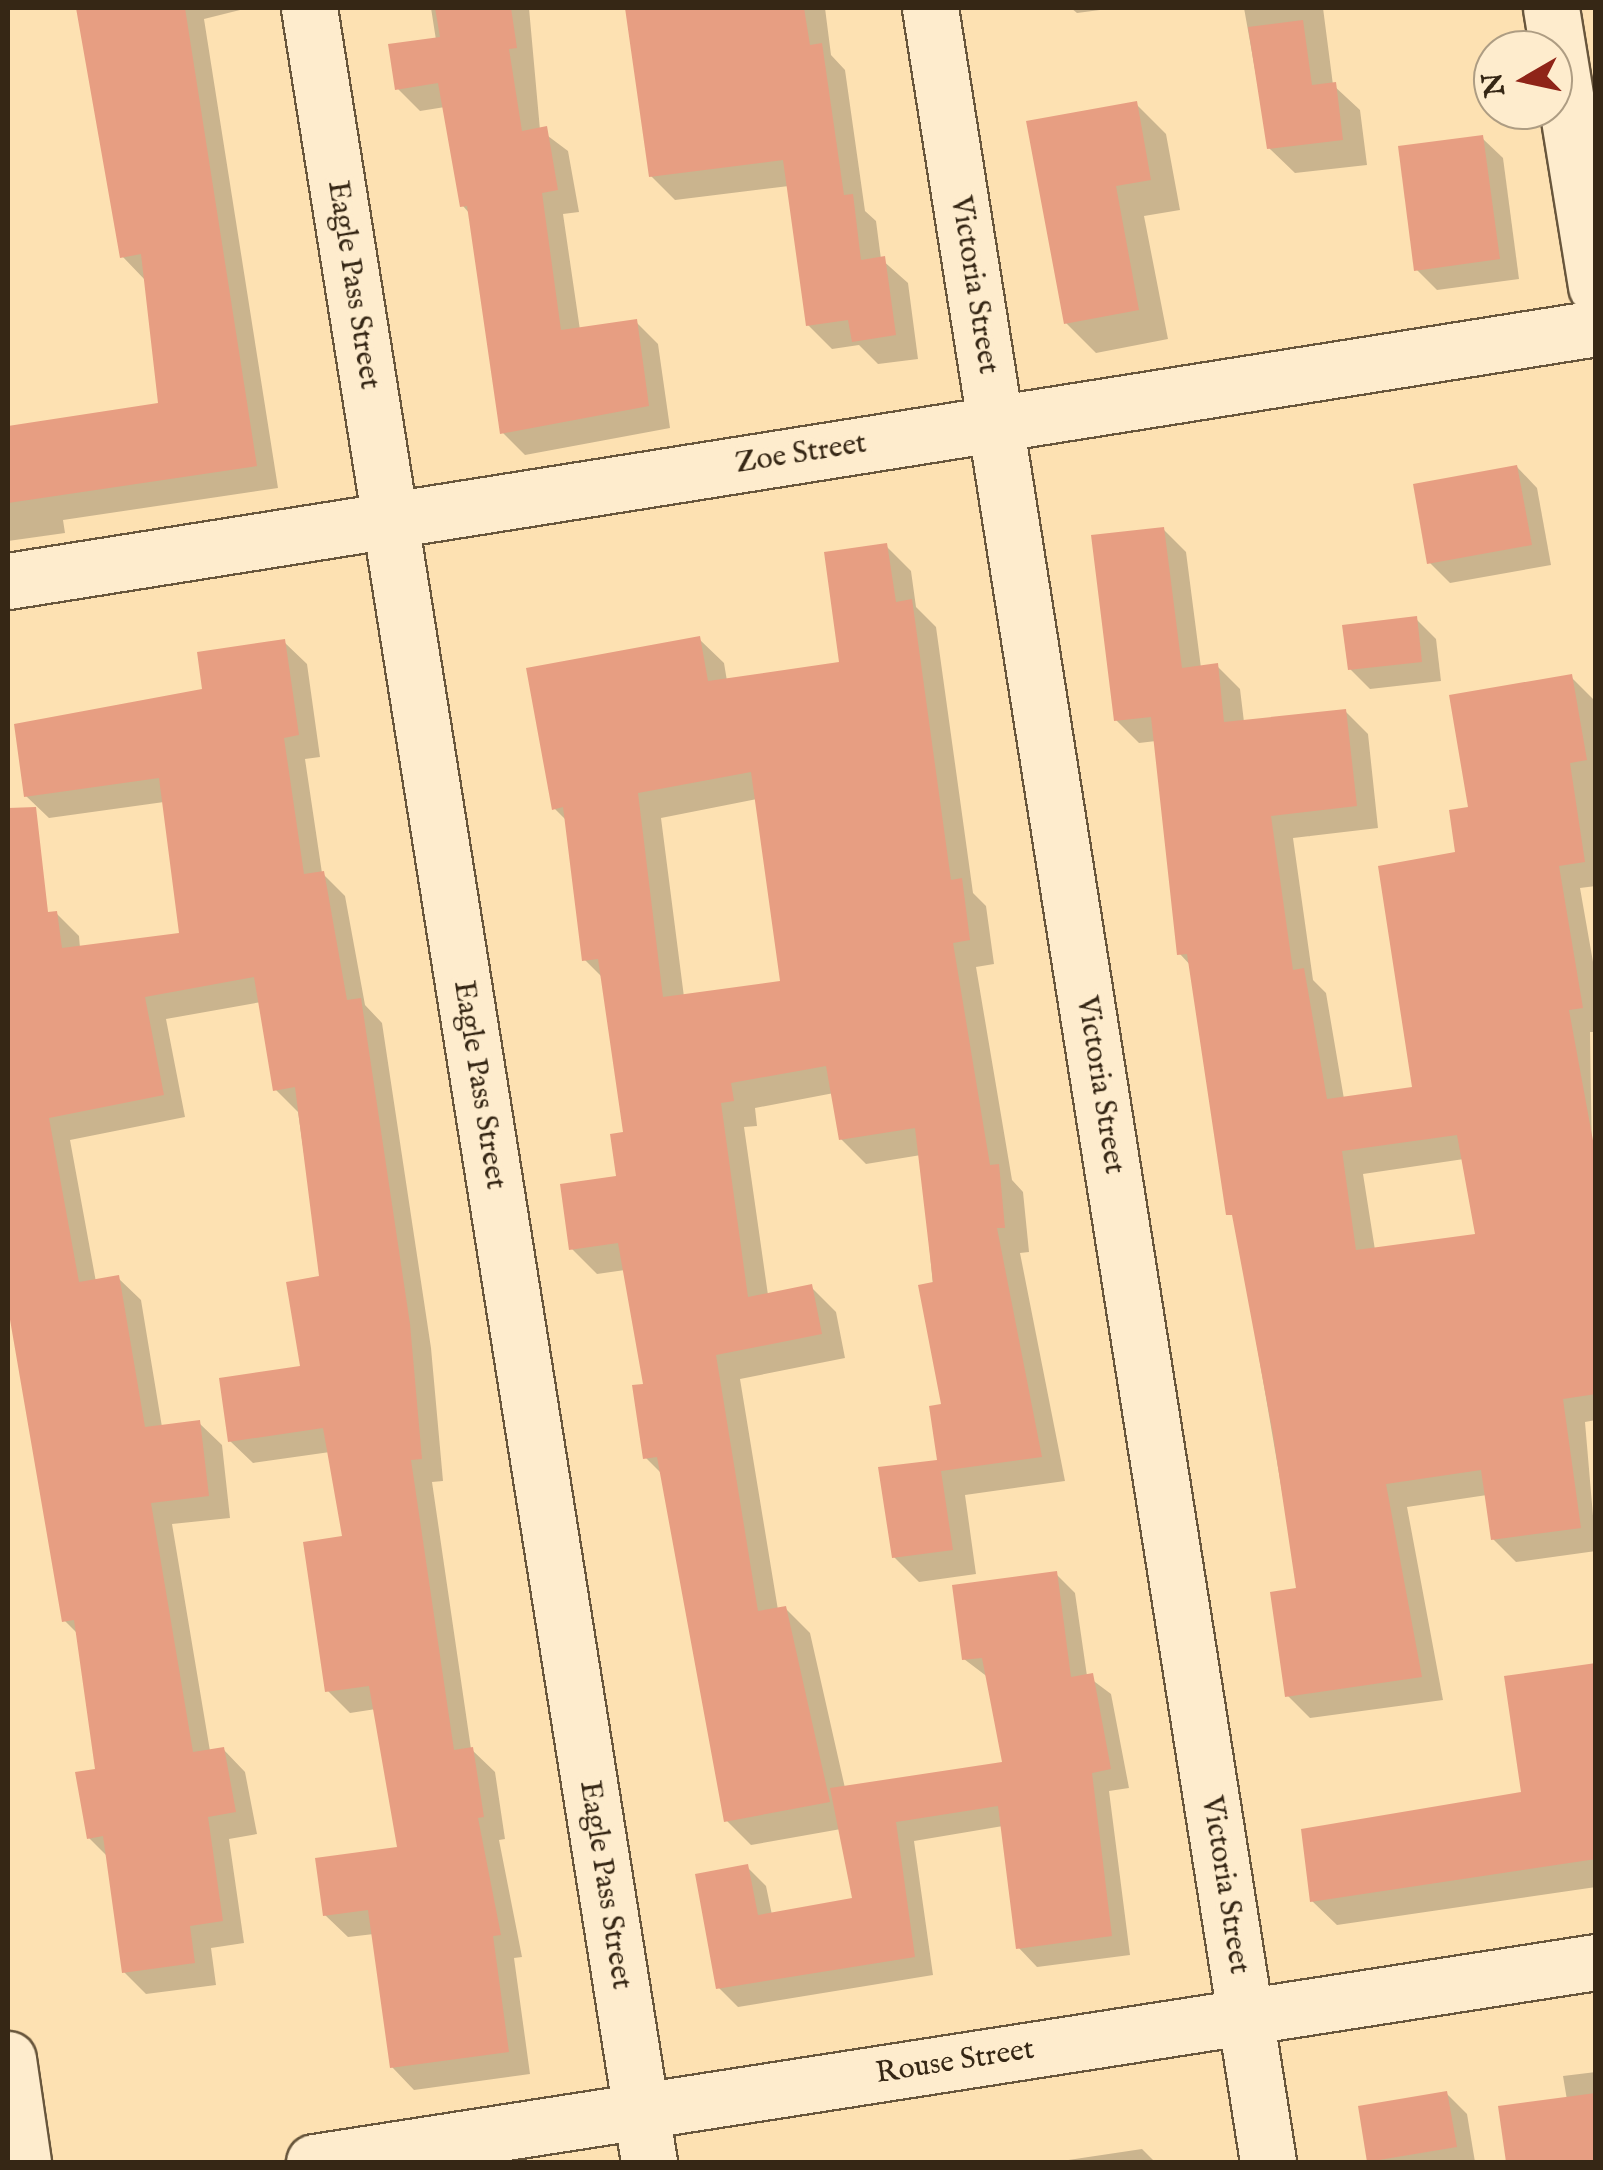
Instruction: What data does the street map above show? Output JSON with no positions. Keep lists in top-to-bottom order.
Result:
{
  "streets": {
    "street": [
      "Eagle Pass Street",
      "Victoria Street",
      "Zoe Street",
      "Rouse Street"
    ]
  },
  "crossings": [
    ["Eagle Pass Street", "Zoe Street"],
    ["Eagle Pass Street", "Rouse Street"],
    ["Victoria Street", "Zoe Street"],
    ["Victoria Street", "Rouse Street"]
  ],
  "north": "left"
}
